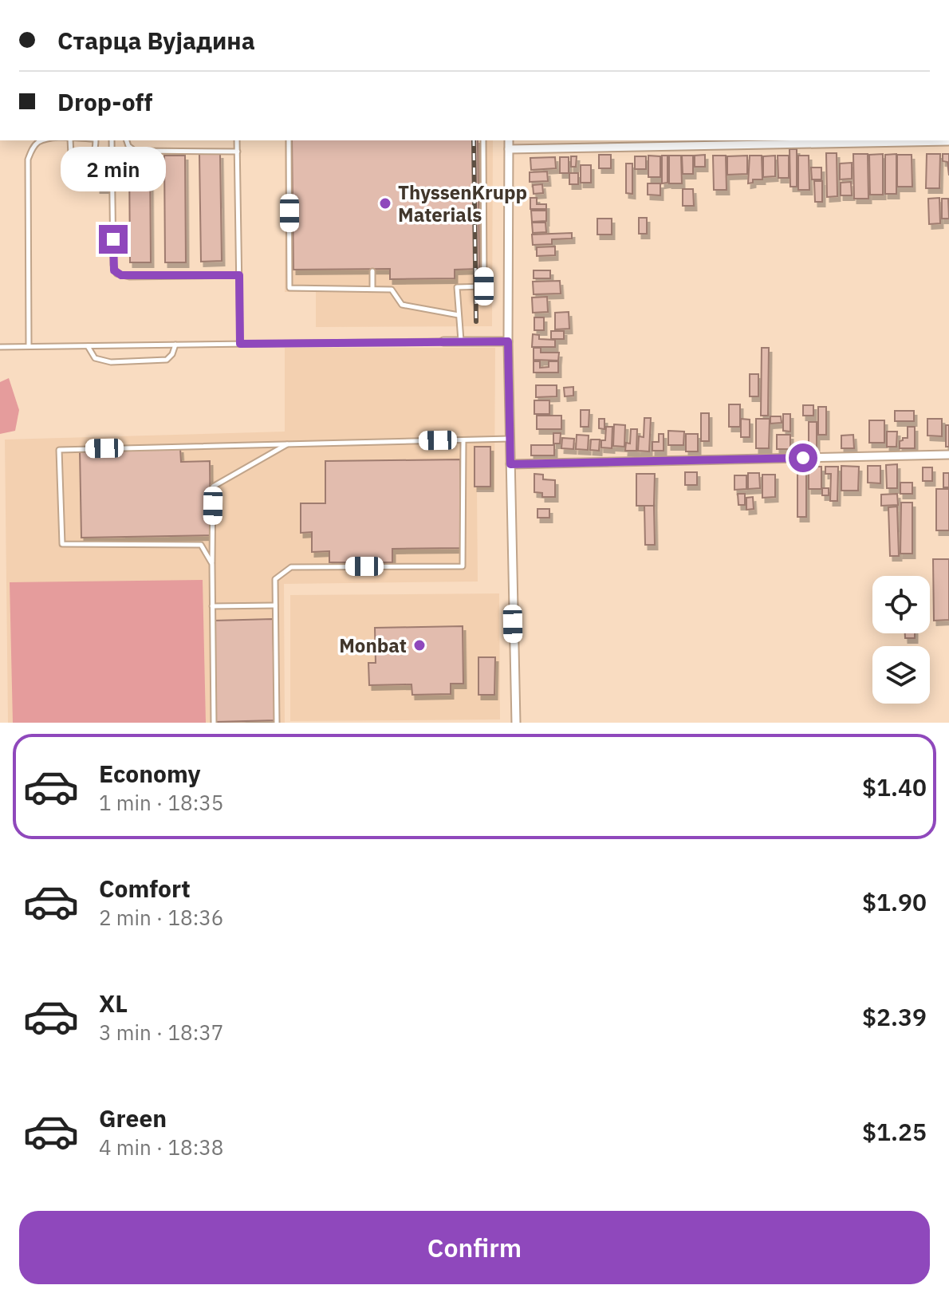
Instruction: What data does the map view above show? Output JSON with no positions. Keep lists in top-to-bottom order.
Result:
{
  "places": ["ThyssenKrupp Materials", "Monbat"],
  "page": {
    "banner": ["Старца Вујадина", "Drop-off"],
    "bubble": "2 min",
    "list": [
      {
        "name": "Economy",
        "note": "1 min · 18:35",
        "value": "$1.40"
      },
      {
        "name": "Comfort",
        "note": "2 min · 18:36",
        "value": "$1.90"
      },
      {
        "name": "XL",
        "note": "3 min · 18:37",
        "value": "$2.39"
      },
      {
        "name": "Green",
        "note": "4 min · 18:38",
        "value": "$1.25"
      }
    ],
    "buttons": "Confirm"
  }
}
